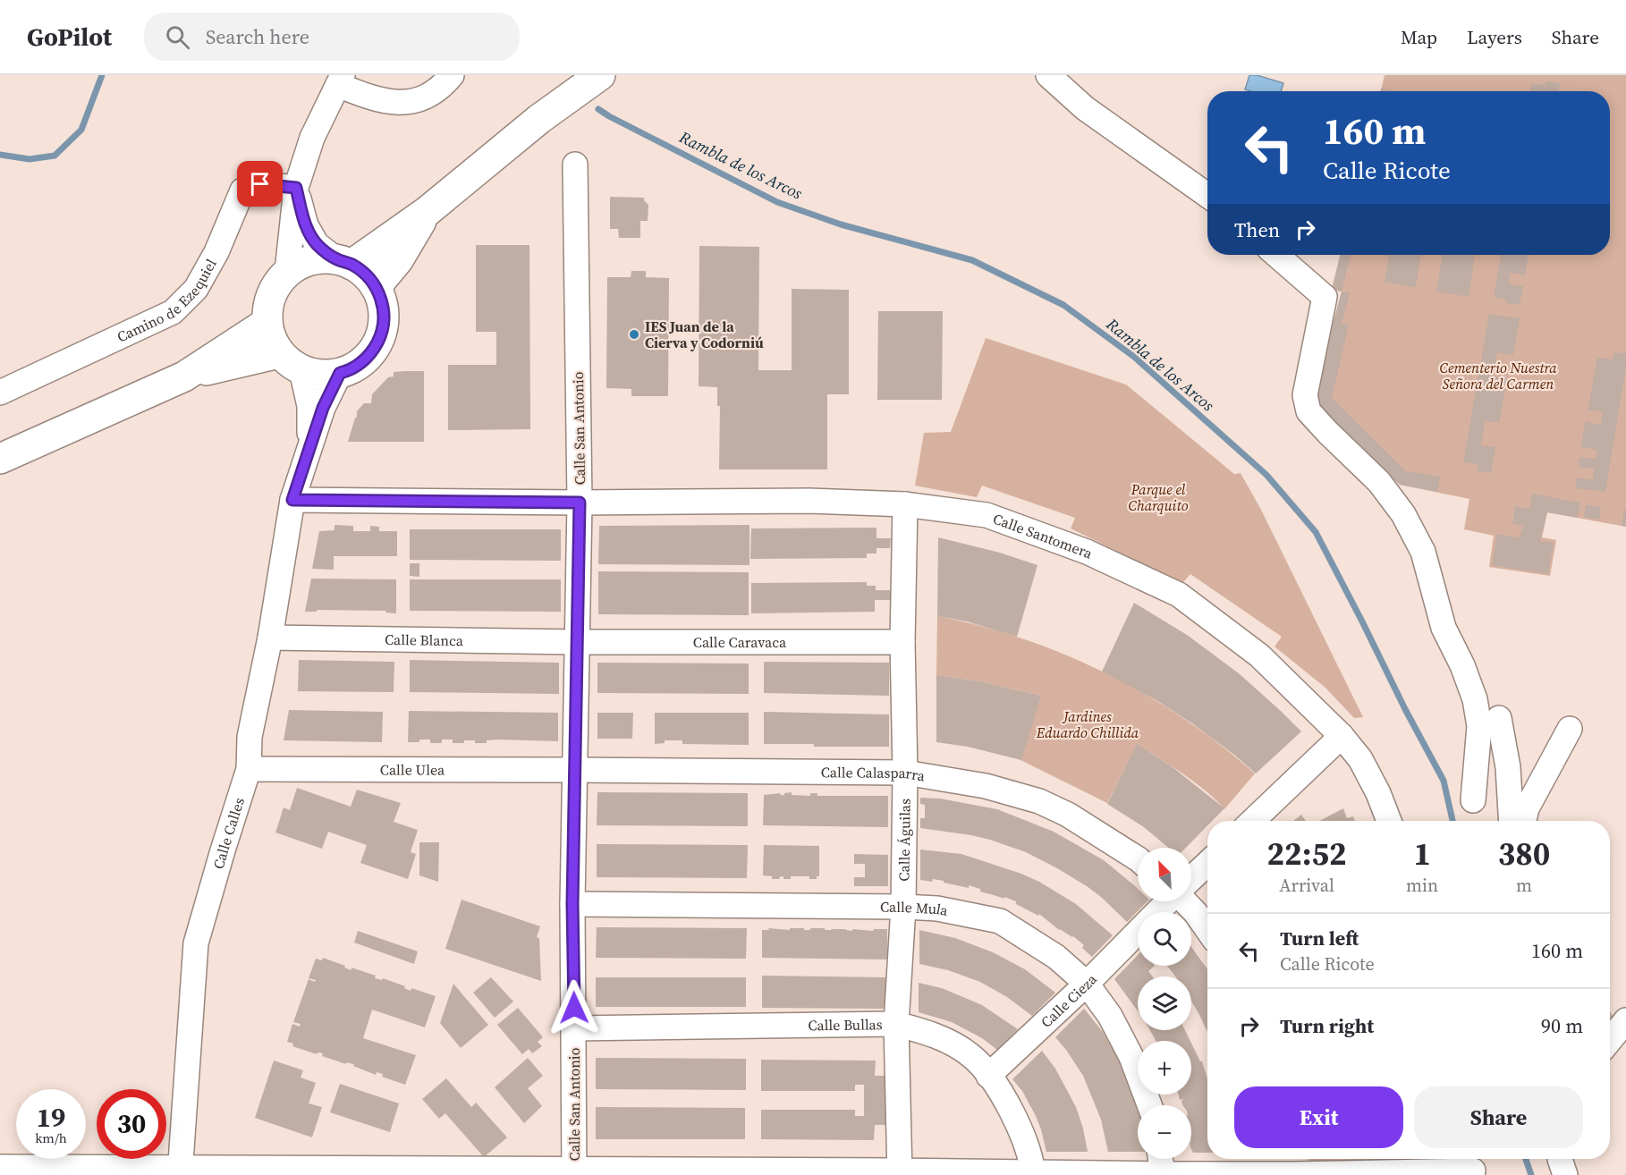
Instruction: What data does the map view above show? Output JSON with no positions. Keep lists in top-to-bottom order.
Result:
{
  "streets": {
    "street": [
      "Camino de Ezequiel",
      "Calle San Antonio",
      "Calle Santomera",
      "Calle Blanca",
      "Calle Caravaca",
      "Calle Ulea",
      "Calle Calasparra",
      "Calle Calles",
      "Calle Águilas",
      "Calle Mula",
      "Calle Cieza",
      "Calle Bullas"
    ]
  },
  "crossings": [
    ["Calle San Antonio", "Calle Santomera"],
    ["Calle San Antonio", "Calle Blanca"],
    ["Calle San Antonio", "Calle Caravaca"],
    ["Calle San Antonio", "Calle Ulea"],
    ["Calle San Antonio", "Calle Calasparra"],
    ["Calle San Antonio", "Calle Mula"],
    ["Calle San Antonio", "Calle Bullas"],
    ["Calle Santomera", "Calle Calles"],
    ["Calle Santomera", "Calle Águilas"],
    ["Calle Blanca", "Calle Caravaca"],
    ["Calle Blanca", "Calle Calles"],
    ["Calle Caravaca", "Calle Águilas"],
    ["Calle Ulea", "Calle Calasparra"],
    ["Calle Ulea", "Calle Calles"],
    ["Calle Calasparra", "Calle Águilas"],
    ["Calle Águilas", "Calle Mula"],
    ["Calle Águilas", "Calle Bullas"],
    ["Calle Mula", "Calle Cieza"],
    ["Calle Cieza", "Calle Bullas"]
  ],
  "water": ["Rambla de los Arcos"],
  "parks": ["Cementerio Nuestra Señora del Carmen", "Parque el Charquito", "Jardines Eduardo Chillida"],
  "places": ["IES Juan de la Cierva y Codorniú"],
  "north": "top left",
  "page": {
    "header": "GoPilot",
    "search": "Search here",
    "nav": ["Map", "Layers", "Share"],
    "turn": ["160 m", "Calle Ricote"],
    "then": "Then",
    "eta": [
      "22:52",
      "Arrival",
      "1",
      "min",
      "380",
      "m"
    ],
    "map_buttons": ["+", "−"],
    "list": [
      {
        "name": "Turn left",
        "note": "Calle Ricote",
        "value": "160 m"
      },
      {
        "name": "Turn right",
        "value": "90 m"
      }
    ],
    "buttons": ["Exit", "Share"],
    "speed": "19 km/h",
    "limit": "30"
  }
}
